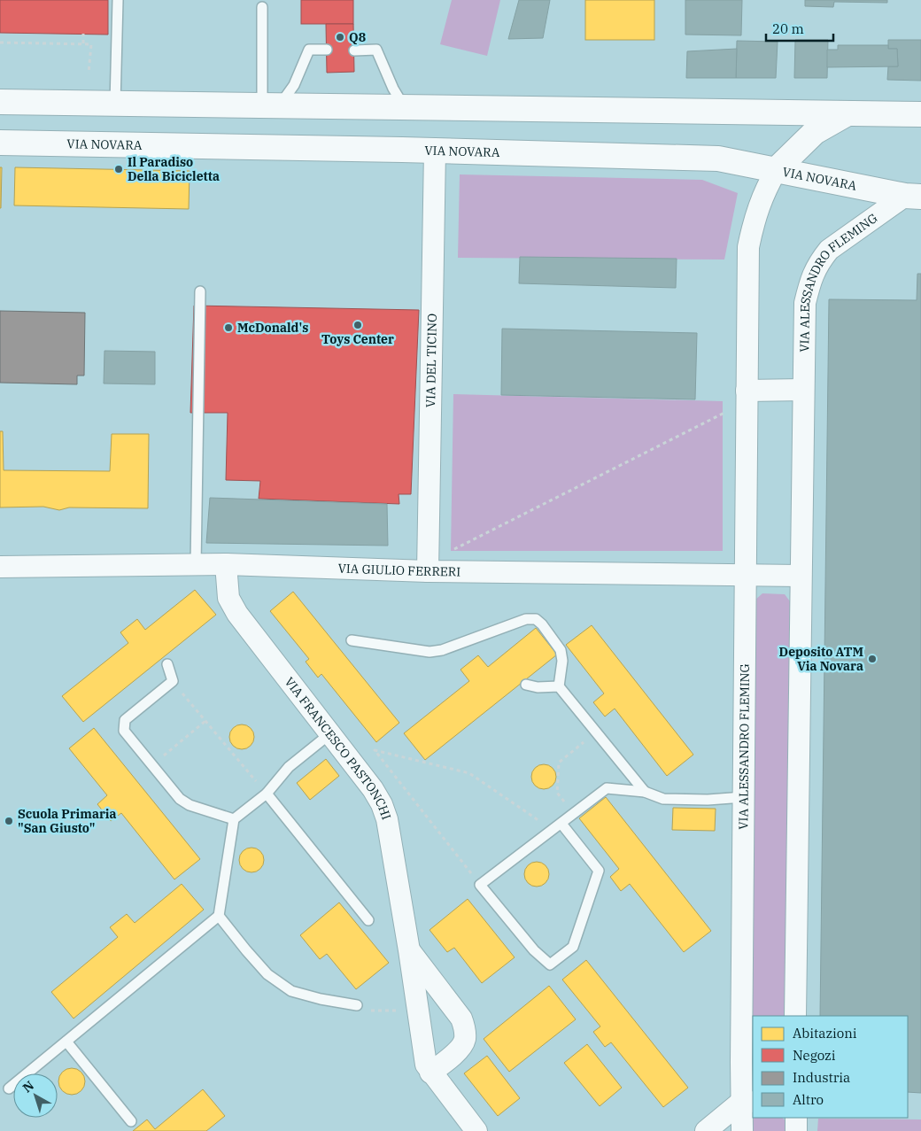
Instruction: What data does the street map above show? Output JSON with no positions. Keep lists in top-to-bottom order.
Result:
{
  "streets": {
    "street": [
      "VIA NOVARA",
      "VIA ALESSANDRO FLEMING",
      "VIA DEL TICINO",
      "VIA GIULIO FERRERI",
      "VIA FRANCESCO PASTONCHI"
    ]
  },
  "crossings": [
    ["VIA NOVARA", "VIA ALESSANDRO FLEMING"],
    ["VIA NOVARA", "VIA DEL TICINO"],
    ["VIA ALESSANDRO FLEMING", "VIA GIULIO FERRERI"],
    ["VIA DEL TICINO", "VIA GIULIO FERRERI"],
    ["VIA GIULIO FERRERI", "VIA FRANCESCO PASTONCHI"]
  ],
  "places": [
    "Q8",
    "Il Paradiso Della Bicicletta",
    "Toys Center",
    "McDonald's",
    "Deposito ATM Via Novara",
    "Scuola Primaria \"San Giusto\""
  ],
  "legend": [
    "Abitazioni",
    "Negozi",
    "Industria",
    "Altro"
  ],
  "scale_bar": "20 m",
  "north": "top left"
}
